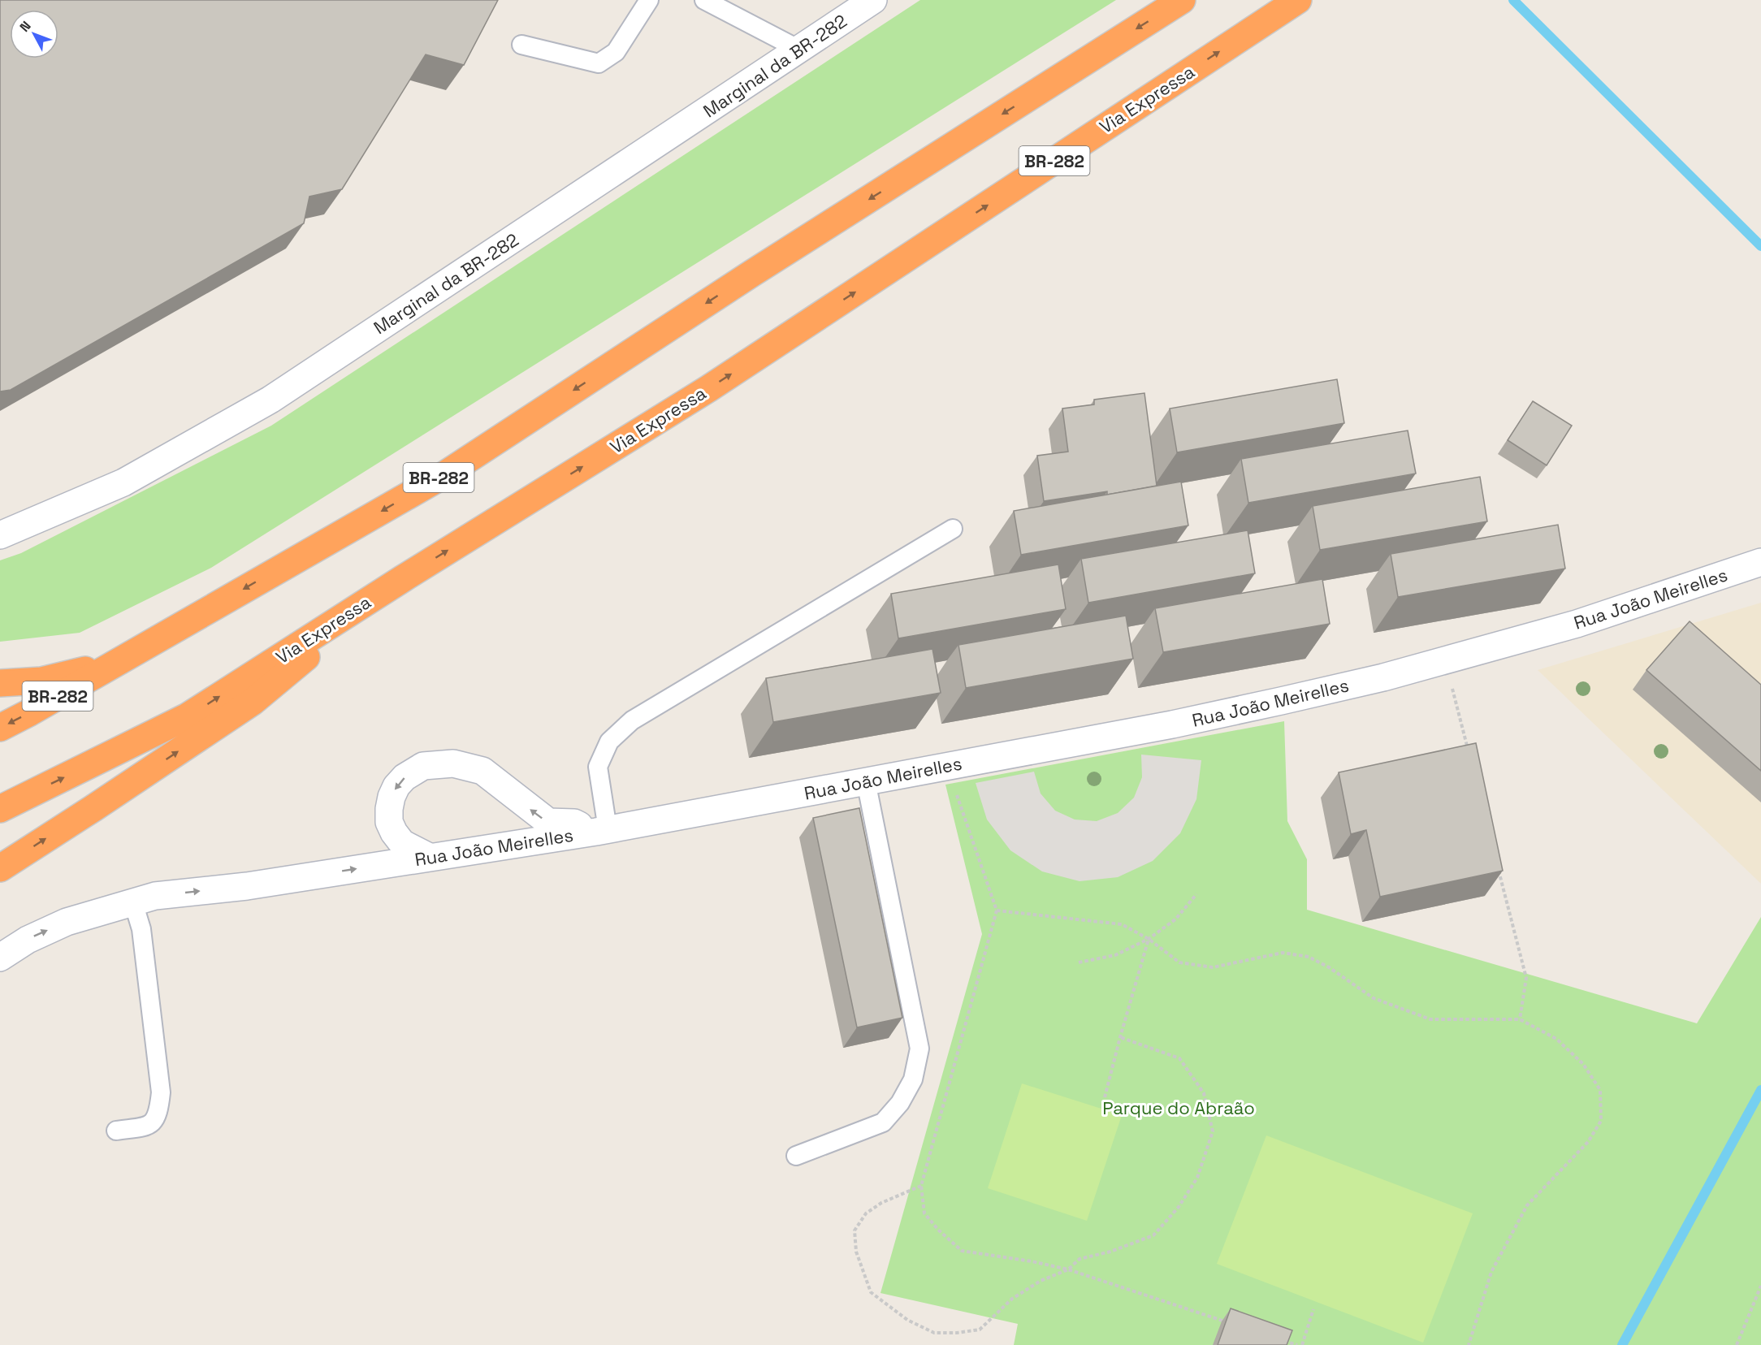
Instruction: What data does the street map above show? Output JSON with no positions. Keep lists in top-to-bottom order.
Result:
{
  "streets": {
    "highway": ["Via Expressa", "BR-282"],
    "main road": ["Marginal da BR-282", "Rua João Meirelles"]
  },
  "parks": ["Parque do Abraão"],
  "north": "top left"
}
